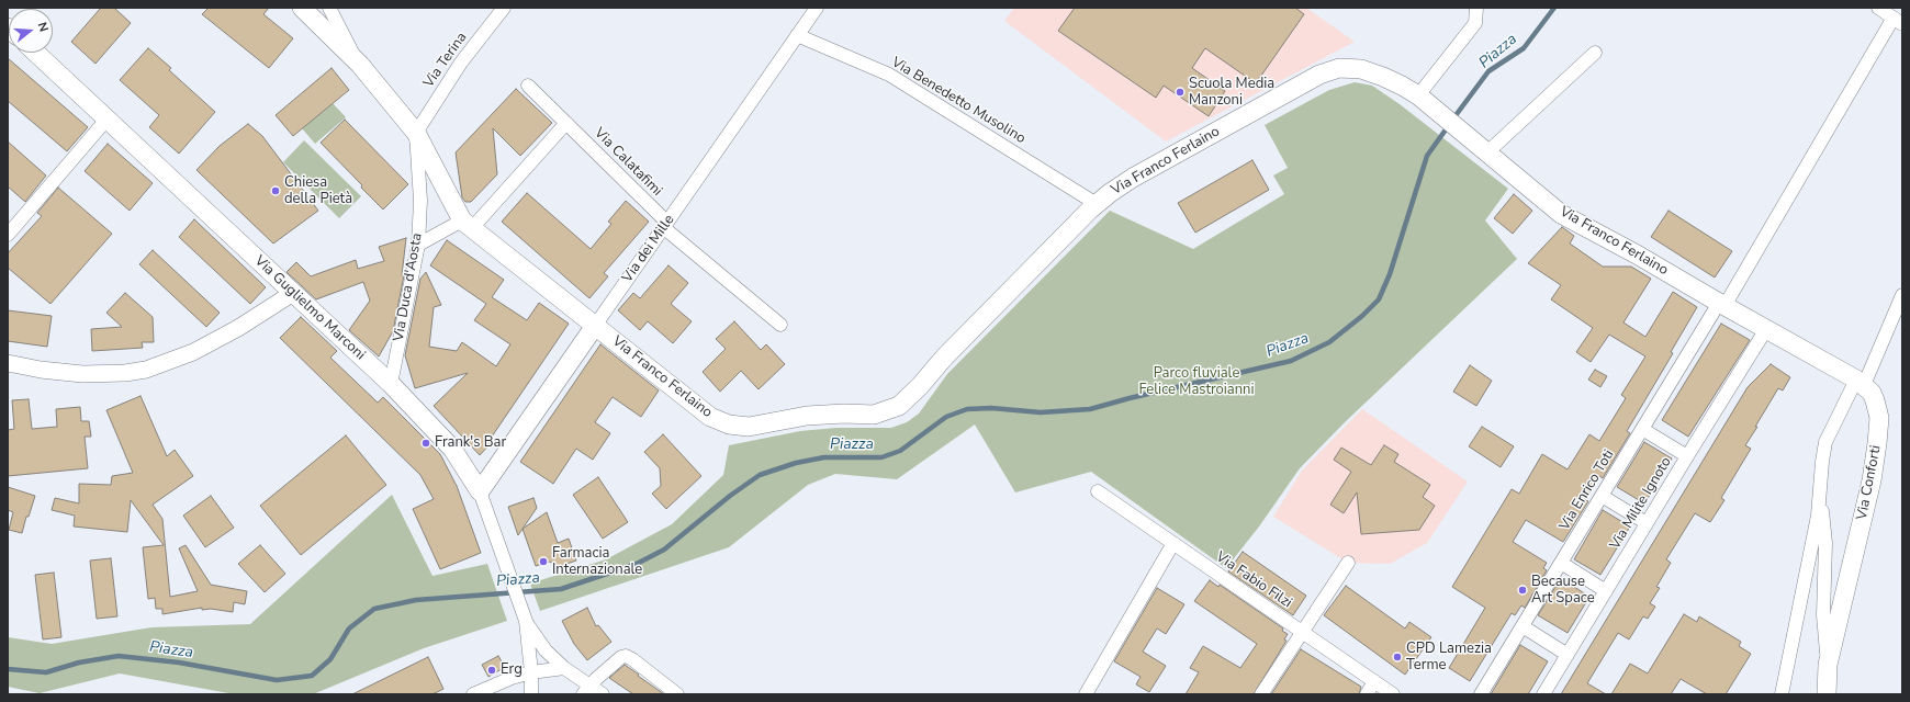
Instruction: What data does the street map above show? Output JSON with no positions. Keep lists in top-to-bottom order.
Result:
{
  "streets": {
    "main road": [
      "Via Franco Ferlaino",
      "Via dei Mille",
      "Via Guglielmo Marconi",
      "Via Conforti"
    ],
    "street": [
      "Via Terina",
      "Via Benedetto Musolino",
      "Via Calatafimi",
      "Via Duca d'Aosta",
      "Via Enrico Toti",
      "Via Milite Ignoto",
      "Via Fabio Filzi"
    ]
  },
  "crossings": [
    ["Via Terina", "Via Duca d'Aosta"],
    ["Via Benedetto Musolino", "Via Franco Ferlaino"],
    ["Via Benedetto Musolino", "Via dei Mille"],
    ["Via Franco Ferlaino", "Via dei Mille"],
    ["Via Franco Ferlaino", "Via Conforti"],
    ["Via Franco Ferlaino", "Via Enrico Toti"],
    ["Via Franco Ferlaino", "Via Milite Ignoto"],
    ["Via Calatafimi", "Via dei Mille"],
    ["Via dei Mille", "Via Guglielmo Marconi"],
    ["Via Duca d'Aosta", "Via Guglielmo Marconi"],
    ["Via Conforti", "Via Milite Ignoto"]
  ],
  "water": ["Piazza"],
  "parks": ["Parco fluviale Felice Mastroianni"],
  "places": [
    "Scuola Media Manzoni",
    "Chiesa della Pietà",
    "Frank's Bar",
    "Farmacia Internazionale",
    "Because Art Space",
    "CPD Lamezia Terme",
    "Erg"
  ],
  "north": "right"
}
